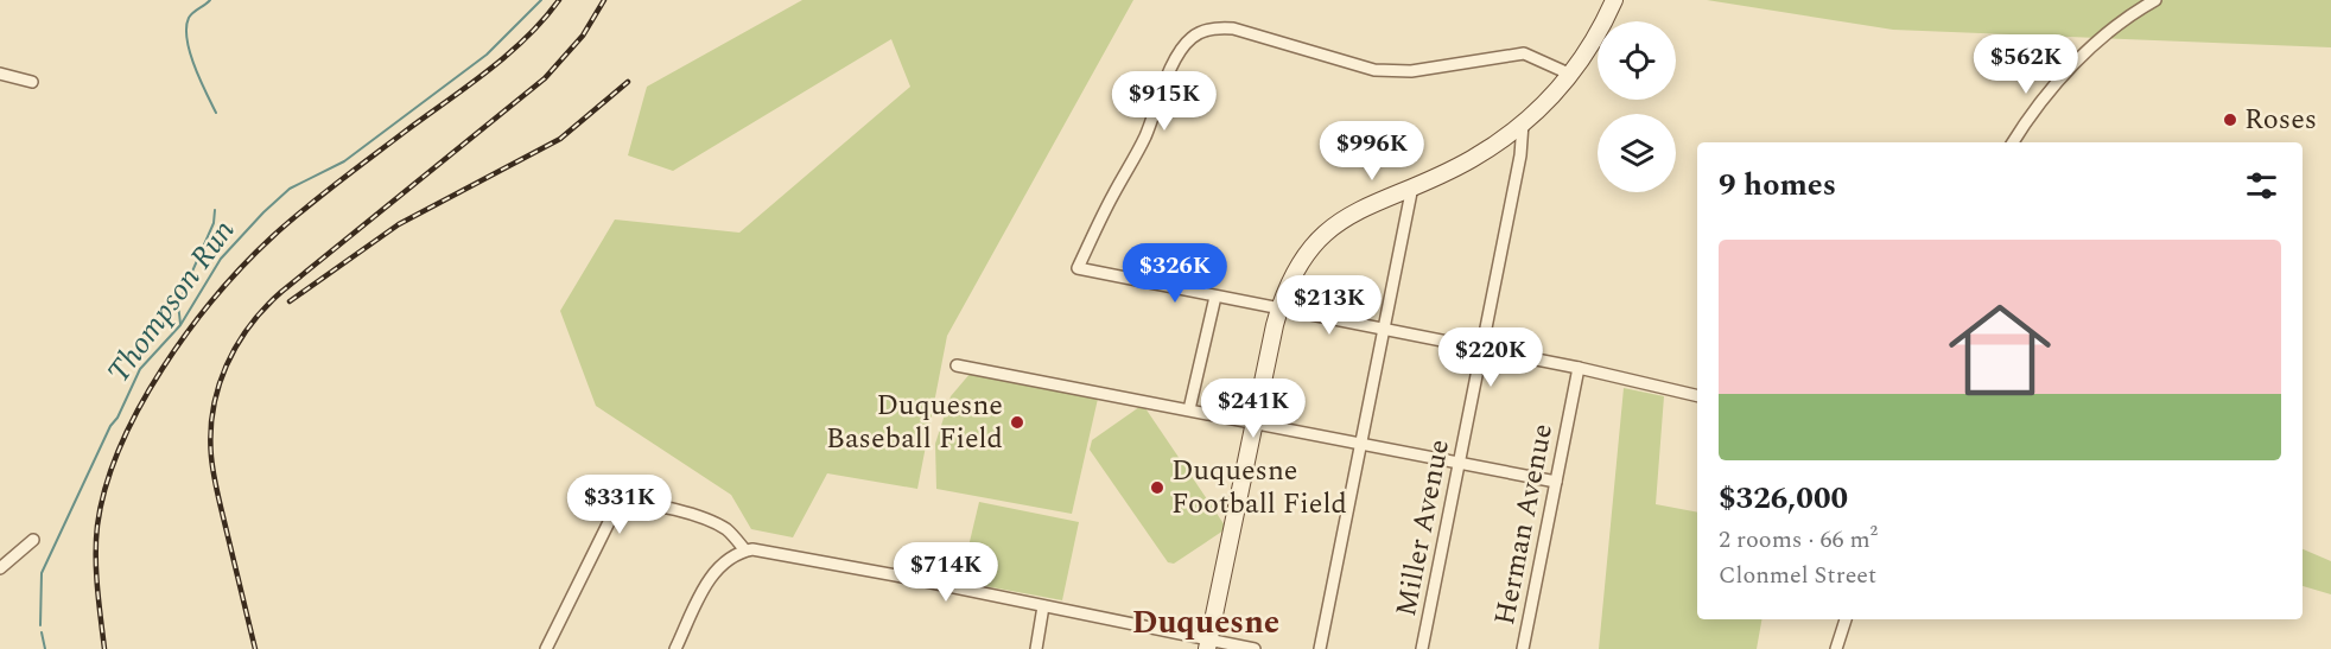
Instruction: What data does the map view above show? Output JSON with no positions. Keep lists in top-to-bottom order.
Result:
{
  "streets": {
    "street": ["Herman Avenue", "Miller Avenue"]
  },
  "districts": ["Duquesne"],
  "water": ["Thompson Run"],
  "places": ["Roses", "Duquesne Baseball Field", "Duquesne Football Field"],
  "page": {
    "price": [
      "$562K",
      "$915K",
      "$996K",
      "$326K",
      "$213K",
      "$220K",
      "$241K",
      "$331K",
      "$714K"
    ],
    "heading": "9 homes",
    "list": [
      {
        "name": "$326,000",
        "note": "2 rooms · 66 m² · Clonmel Street"
      }
    ]
  }
}
